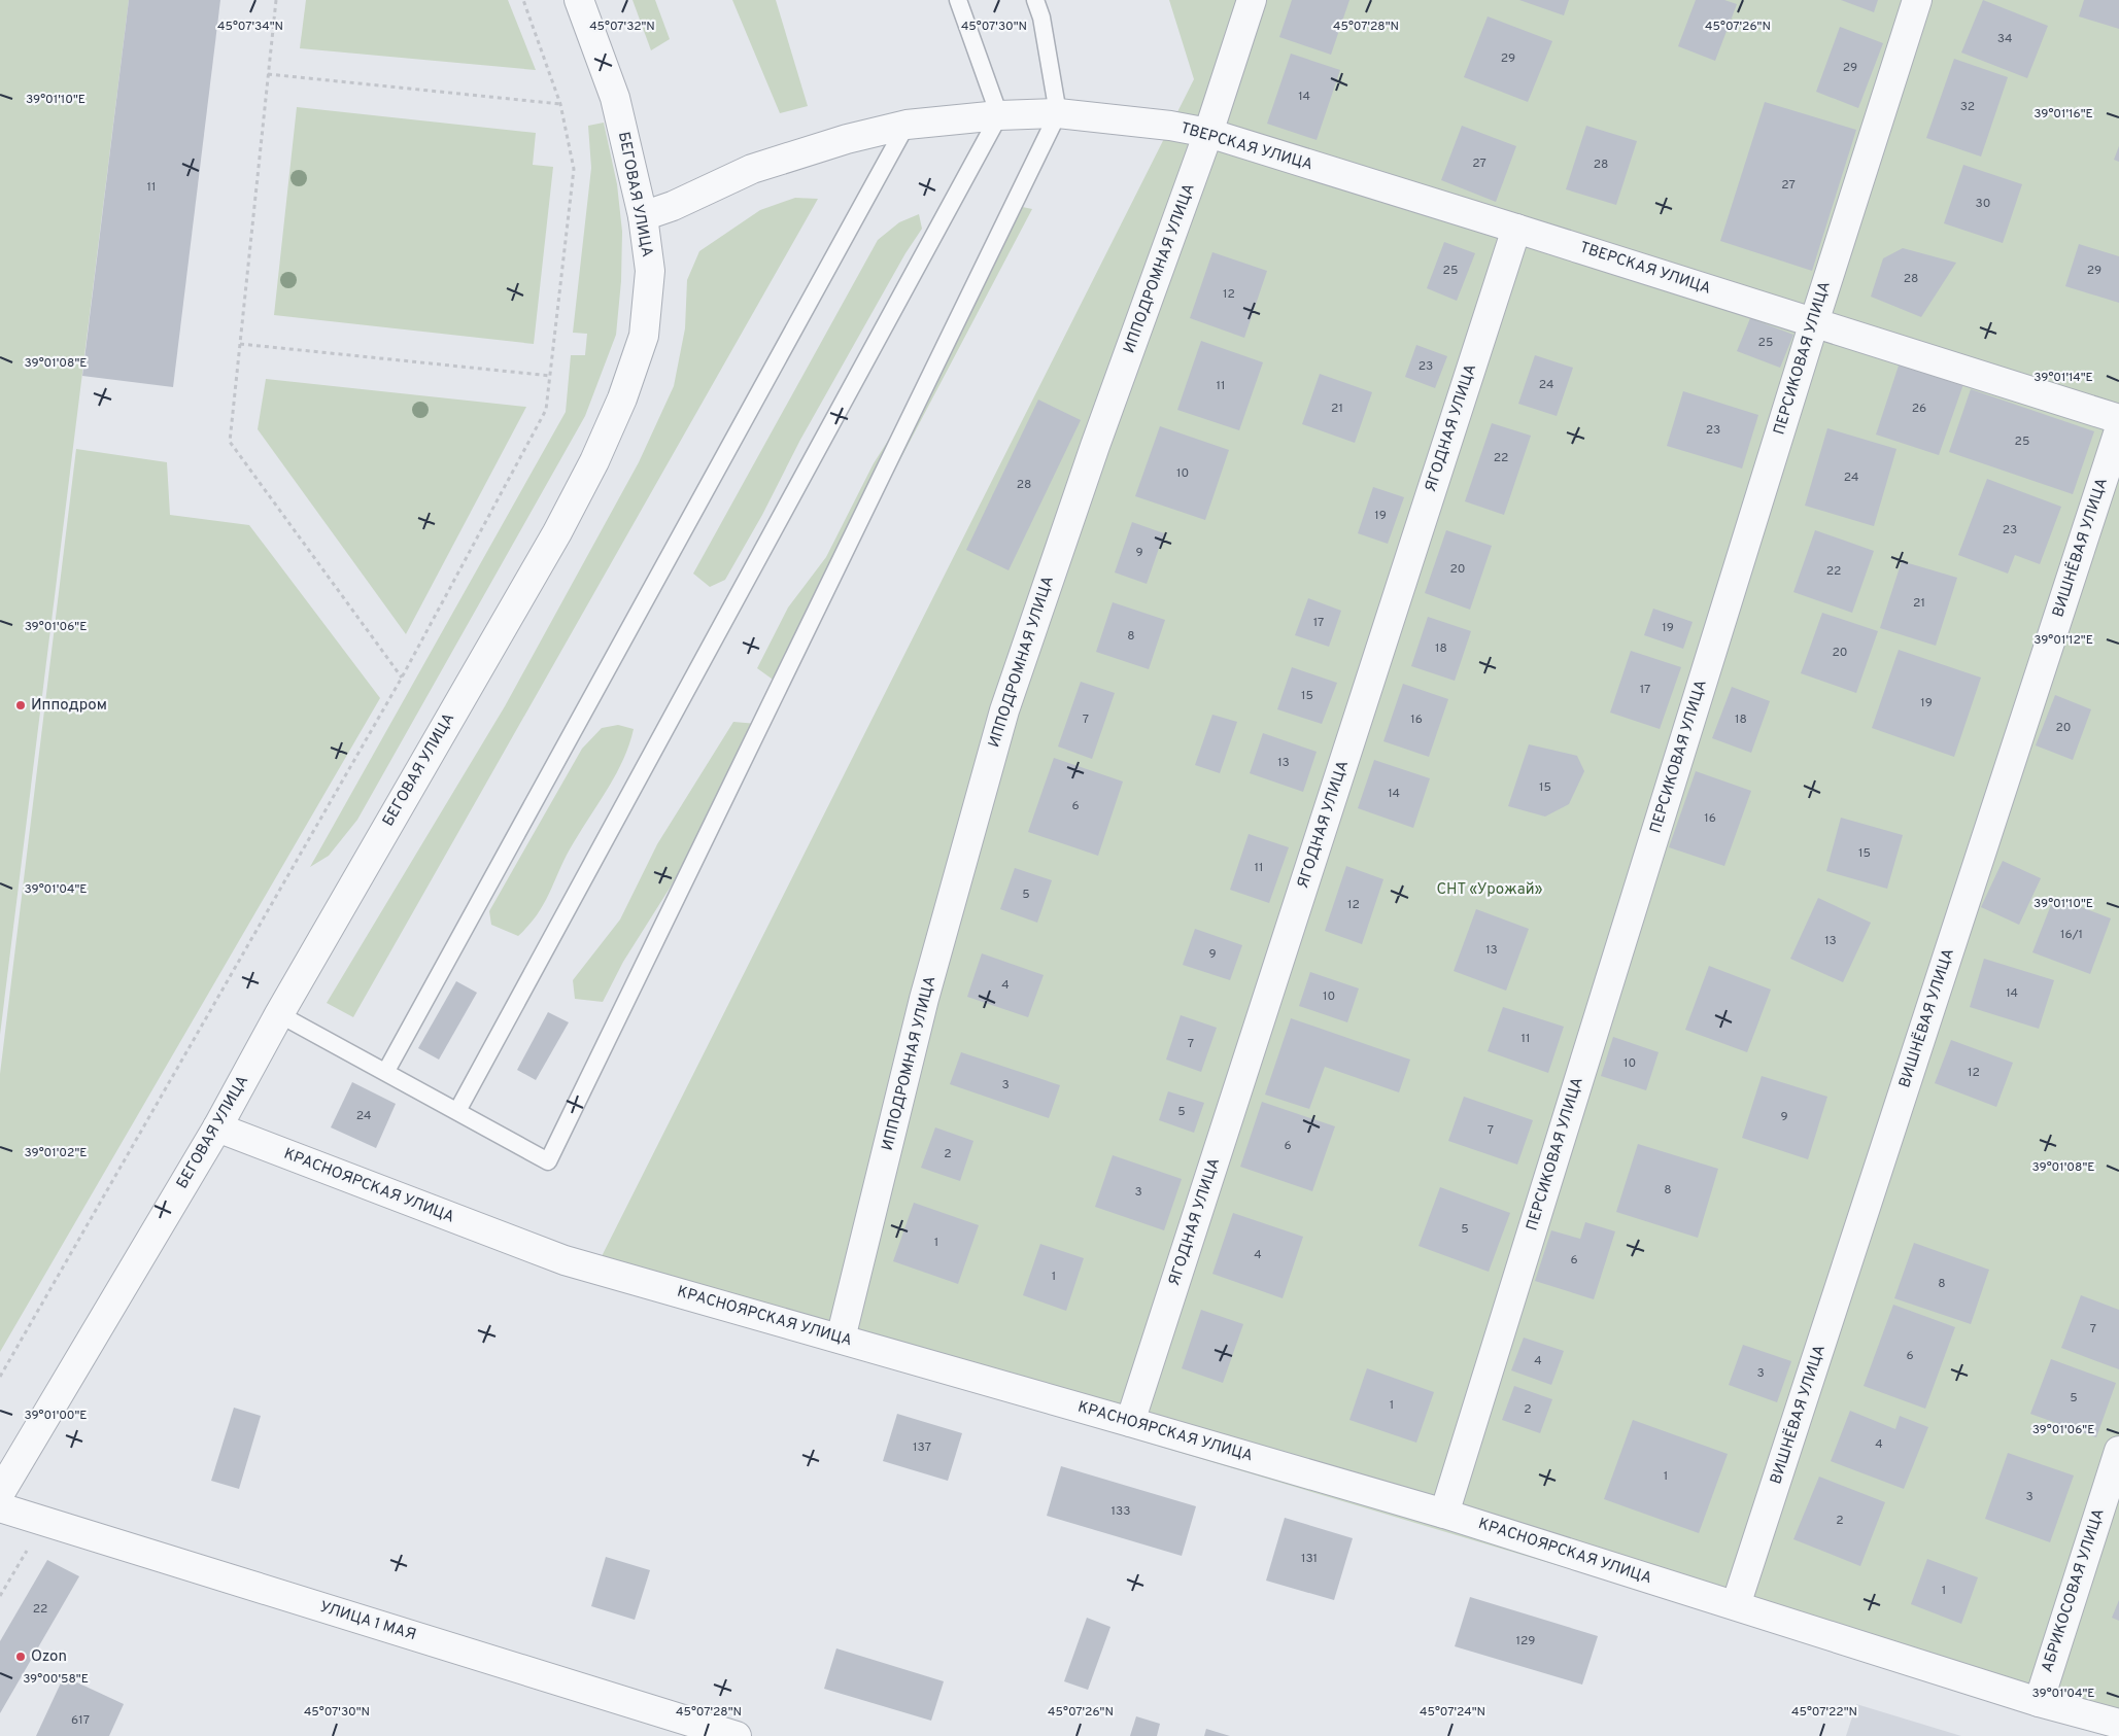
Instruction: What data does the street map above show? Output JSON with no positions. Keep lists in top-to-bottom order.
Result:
{
  "streets": {
    "street": [
      "ТВЕРСКАЯ УЛИЦА",
      "БЕГОВАЯ УЛИЦА",
      "ИППОДРОМНАЯ УЛИЦА",
      "ПЕРСИКОВАЯ УЛИЦА",
      "ЯГОДНАЯ УЛИЦА",
      "ВИШНЁВАЯ УЛИЦА",
      "КРАСНОЯРСКАЯ УЛИЦА",
      "АБРИКОСОВАЯ УЛИЦА",
      "УЛИЦА 1 МАЯ"
    ]
  },
  "crossings": [
    ["ТВЕРСКАЯ УЛИЦА", "БЕГОВАЯ УЛИЦА"],
    ["ТВЕРСКАЯ УЛИЦА", "ИППОДРОМНАЯ УЛИЦА"],
    ["ТВЕРСКАЯ УЛИЦА", "ПЕРСИКОВАЯ УЛИЦА"],
    ["ТВЕРСКАЯ УЛИЦА", "ЯГОДНАЯ УЛИЦА"],
    ["БЕГОВАЯ УЛИЦА", "КРАСНОЯРСКАЯ УЛИЦА"],
    ["ИППОДРОМНАЯ УЛИЦА", "КРАСНОЯРСКАЯ УЛИЦА"],
    ["ПЕРСИКОВАЯ УЛИЦА", "КРАСНОЯРСКАЯ УЛИЦА"],
    ["ЯГОДНАЯ УЛИЦА", "КРАСНОЯРСКАЯ УЛИЦА"],
    ["ВИШНЁВАЯ УЛИЦА", "КРАСНОЯРСКАЯ УЛИЦА"],
    ["КРАСНОЯРСКАЯ УЛИЦА", "АБРИКОСОВАЯ УЛИЦА"]
  ],
  "parks": ["СНТ «Урожай»"],
  "places": ["Ипподром", "Ozon"],
  "house_numbers": [
    "34",
    "29",
    "29",
    "14",
    "32",
    "27",
    "28",
    "27",
    "11",
    "30",
    "25",
    "29",
    "28",
    "12",
    "25",
    "23",
    "24",
    "11",
    "21",
    "26",
    "23",
    "25",
    "22",
    "10",
    "24",
    "28",
    "19",
    "23",
    "9",
    "20",
    "22",
    "21",
    "17",
    "19",
    "8",
    "18",
    "20",
    "17",
    "15",
    "19",
    "7",
    "16",
    "18",
    "20",
    "13",
    "15",
    "14",
    "6",
    "16",
    "15",
    "11",
    "5",
    "12",
    "16/1",
    "13",
    "13",
    "9",
    "4",
    "14",
    "10",
    "11",
    "7",
    "10",
    "12",
    "3",
    "5",
    "24",
    "9",
    "7",
    "6",
    "2",
    "8",
    "3",
    "5",
    "1",
    "4",
    "6",
    "1",
    "8",
    "7",
    "6",
    "4",
    "3",
    "5",
    "1",
    "2",
    "4",
    "137",
    "1",
    "3",
    "133",
    "2",
    "131",
    "1",
    "22",
    "129",
    "617"
  ],
  "coordinates": [
    "45°07'32\"N",
    "45°07'28\"N",
    "45°07'26\"N",
    "45°07'34\"N",
    "45°07'30\"N",
    "39°01'10\"E",
    "39°01'16\"E",
    "39°01'08\"E",
    "39°01'14\"E",
    "39°01'06\"E",
    "39°01'12\"E",
    "39°01'04\"E",
    "39°01'02\"E",
    "39°01'00\"E",
    "39°00'58\"E",
    "45°07'24\"N",
    "45°07'22\"N"
  ]
}
